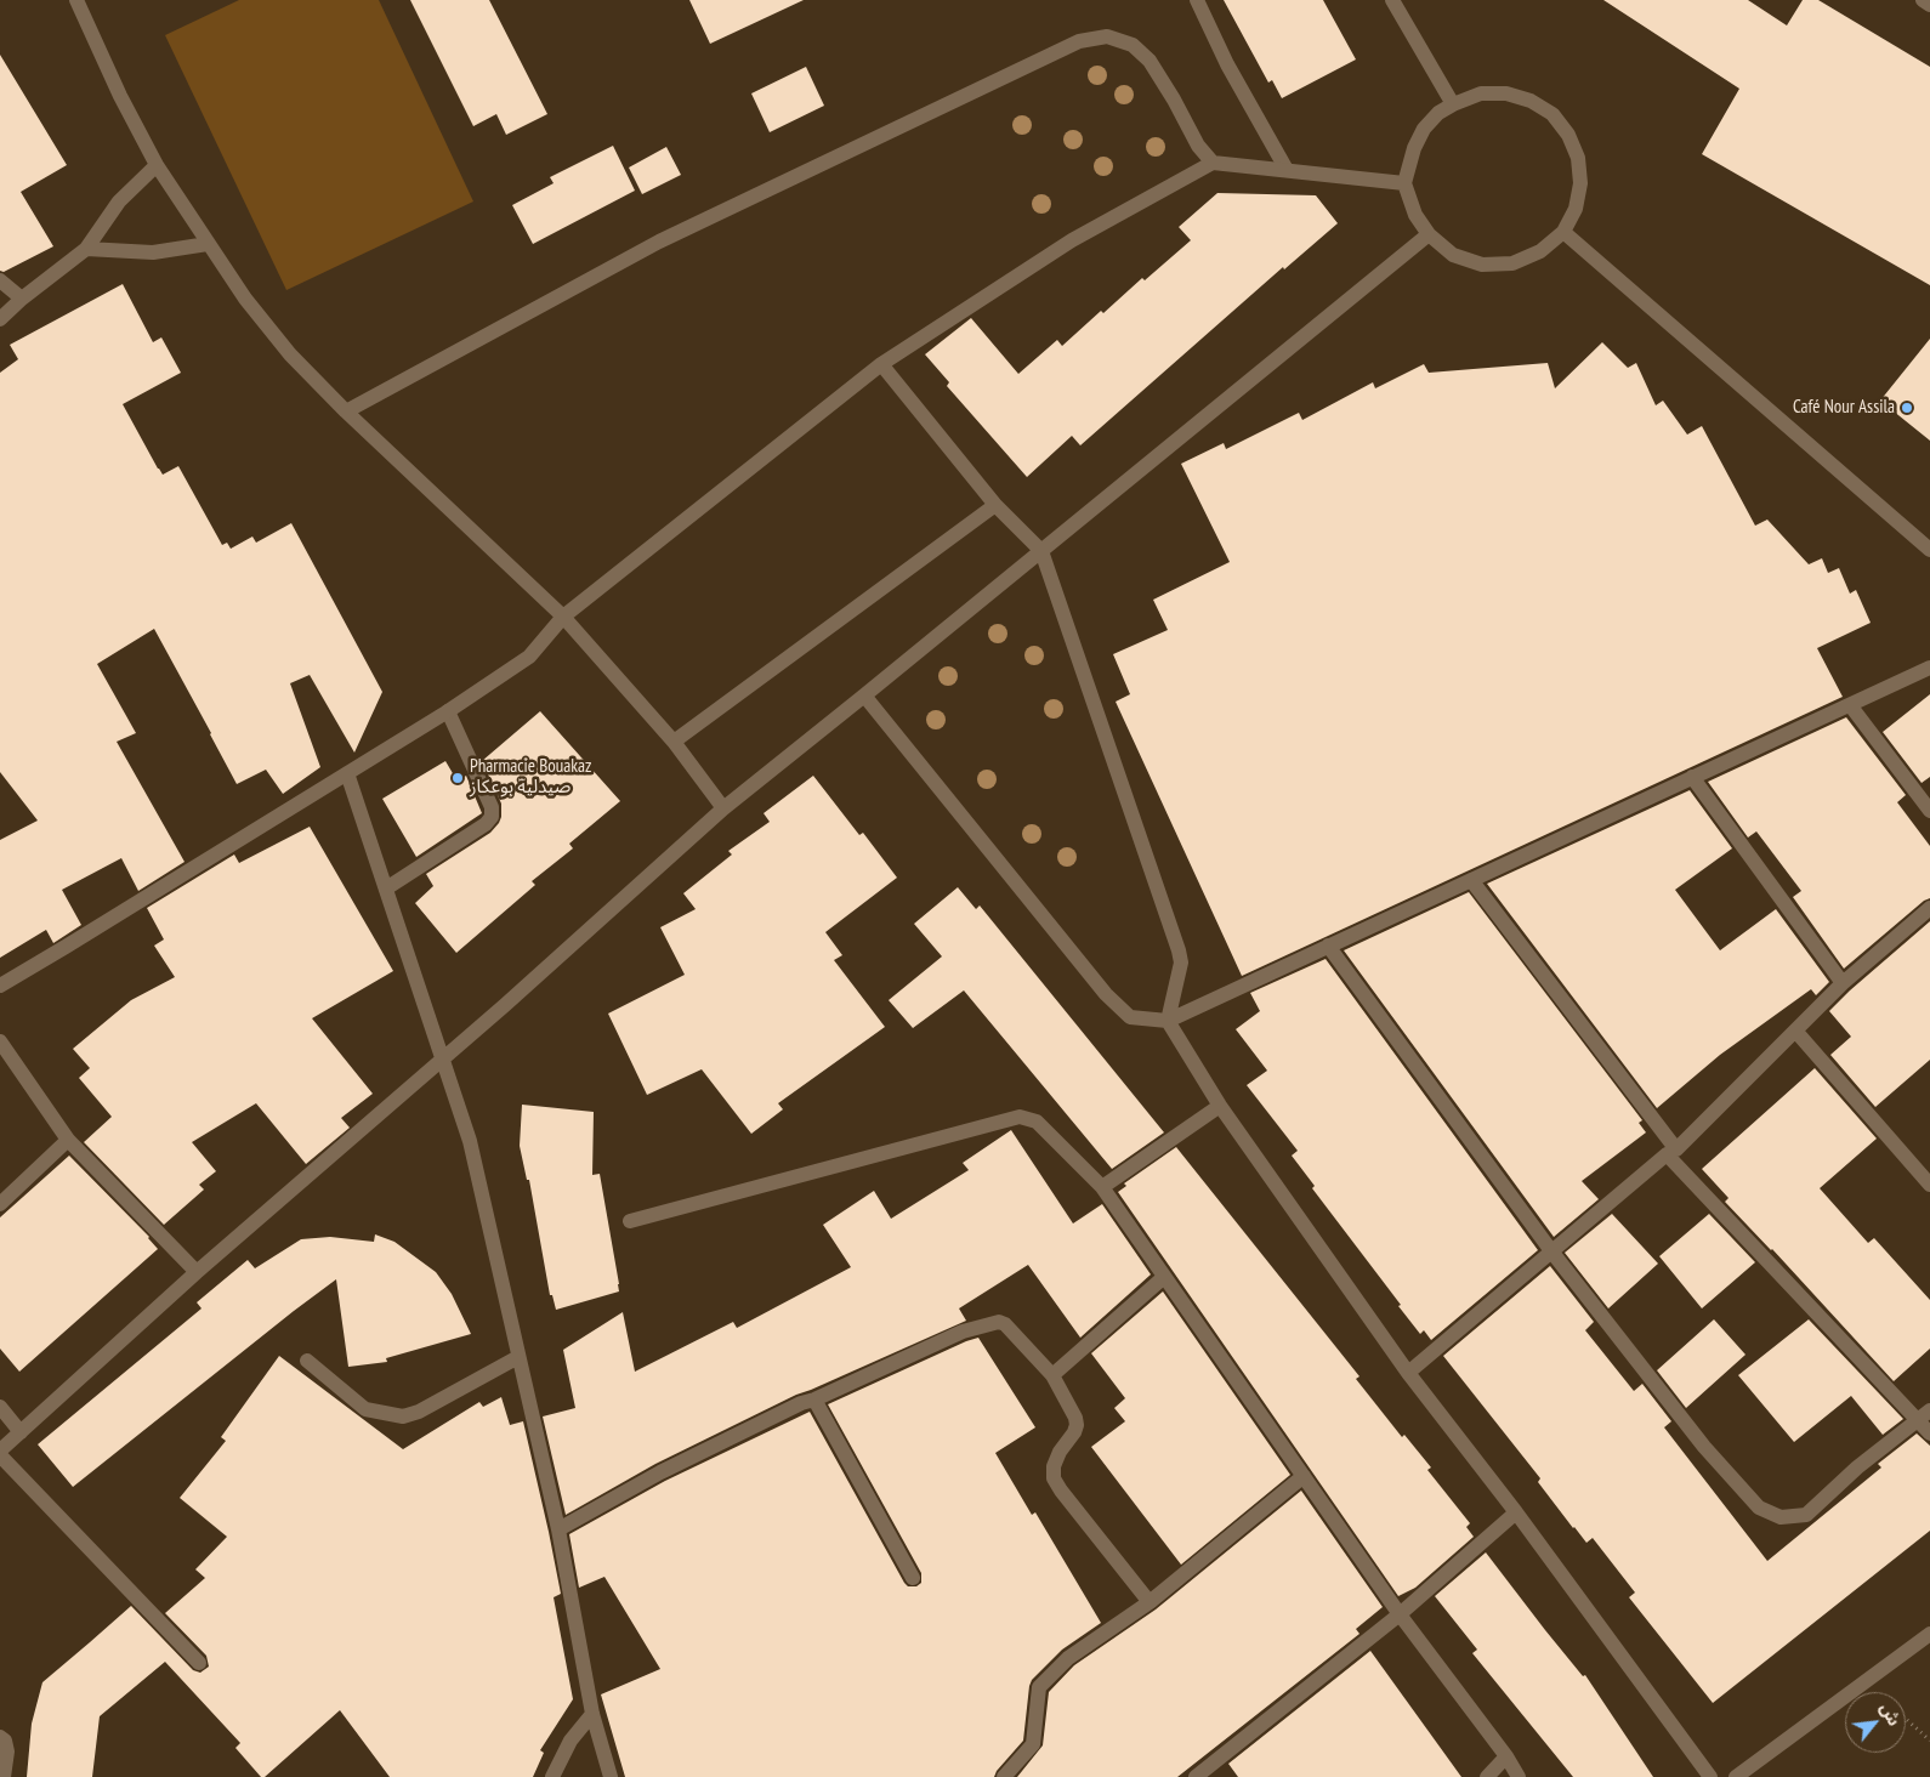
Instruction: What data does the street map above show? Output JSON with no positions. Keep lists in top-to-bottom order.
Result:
{
  "places": ["Café Nour Assila", "Pharmacie Bouakaz صيدلية بوعكاز"],
  "north": "top right"
}
